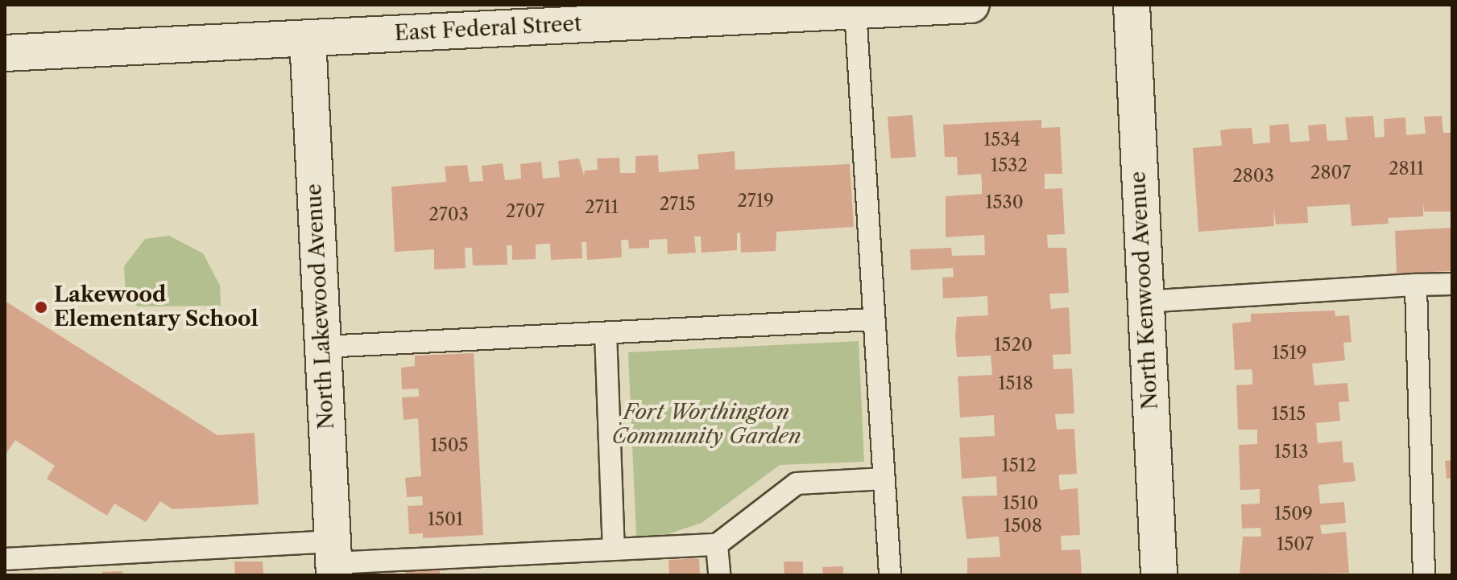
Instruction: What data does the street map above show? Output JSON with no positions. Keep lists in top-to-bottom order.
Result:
{
  "streets": {
    "street": ["East Federal Street", "North Kenwood Avenue", "North Lakewood Avenue"]
  },
  "crossings": [
    ["East Federal Street", "North Lakewood Avenue"]
  ],
  "parks": ["Fort Worthington Community Garden"],
  "places": ["Lakewood Elementary School"],
  "house_numbers": [
    "1534",
    "1532",
    "2811",
    "2807",
    "2803",
    "2719",
    "1530",
    "2715",
    "2711",
    "2707",
    "2703",
    "1520",
    "1519",
    "1518",
    "1515",
    "1505",
    "1513",
    "1512",
    "1510",
    "1509",
    "1501",
    "1508",
    "1507"
  ]
}
